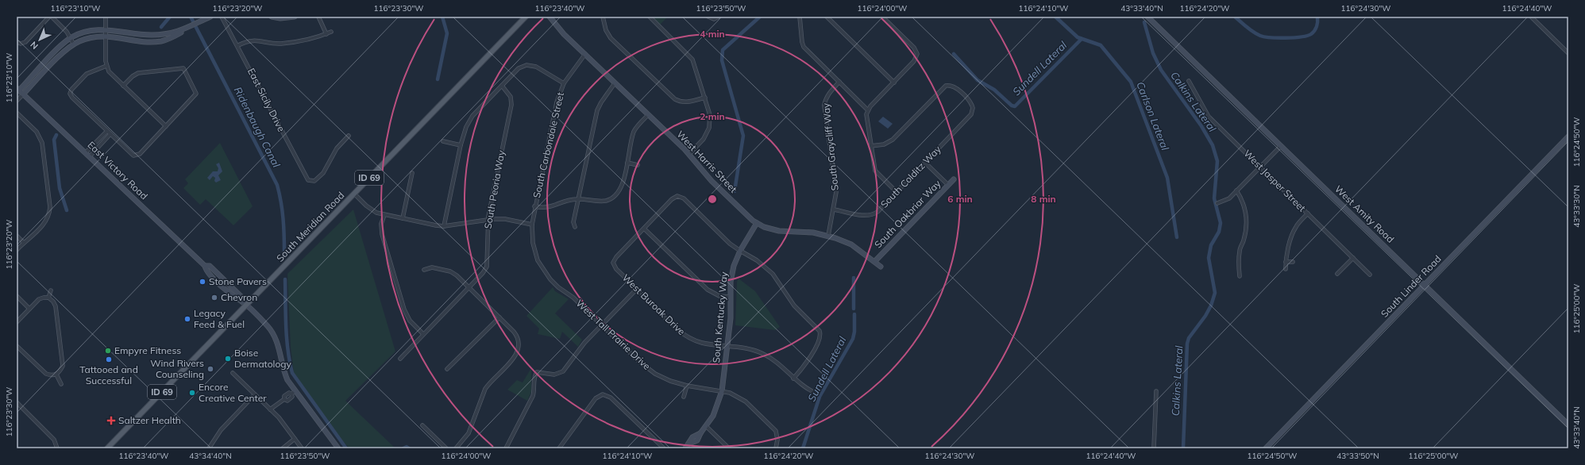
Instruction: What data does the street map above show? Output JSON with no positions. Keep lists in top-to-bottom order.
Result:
{
  "streets": {
    "main road": ["ID 69", "South Meridian Road"],
    "street": [
      "East Sicily Drive",
      "South Carbondale Street",
      "South Graycliff Way",
      "West Harris Street",
      "East Victory Road",
      "South Colditz Way",
      "West Jasper Street",
      "South Peoria Way",
      "South Oakbriar Way",
      "West Amity Road",
      "South Linder Road",
      "West Buroak Drive",
      "South Kentucky Way",
      "West Tall Prairie Drive"
    ]
  },
  "crossings": [
    ["South Carbondale Street", "West Harris Street"],
    ["South Carbondale Street", "West Tall Prairie Drive"],
    ["South Graycliff Way", "West Harris Street"],
    ["South Graycliff Way", "South Colditz Way"],
    ["West Harris Street", "South Oakbriar Way"],
    ["West Harris Street", "South Kentucky Way"],
    ["East Victory Road", "South Meridian Road"],
    ["West Amity Road", "South Linder Road"],
    ["West Buroak Drive", "South Kentucky Way"],
    ["South Kentucky Way", "West Tall Prairie Drive"]
  ],
  "water": [
    "Sundell Lateral",
    "Calkins Lateral",
    "Carlson Lateral",
    "Ridenbaugh Canal"
  ],
  "places": {
    "other": [
      "Stone Pavers",
      "Chevron",
      "Legacy Feed & Fuel",
      "Empyre Fitness",
      "Boise Dermatology",
      "Tattooed and Successful",
      "Wind Rivers Counseling",
      "Encore Creative Center"
    ],
    "health": ["Saltzer Health"]
  },
  "north": "bottom left",
  "coordinates": [
    "116°23'10\"W",
    "116°23'20\"W",
    "116°23'30\"W",
    "116°23'40\"W",
    "116°23'50\"W",
    "116°24'00\"W",
    "116°24'10\"W",
    "43°33'40\"N",
    "116°24'20\"W",
    "116°24'30\"W",
    "116°24'40\"W",
    "116°24'50\"W",
    "43°33'30\"N",
    "116°25'00\"W",
    "43°34'40\"N",
    "43°33'50\"N"
  ],
  "rings": [
    "4 min",
    "2 min",
    "6 min",
    "8 min"
  ]
}
